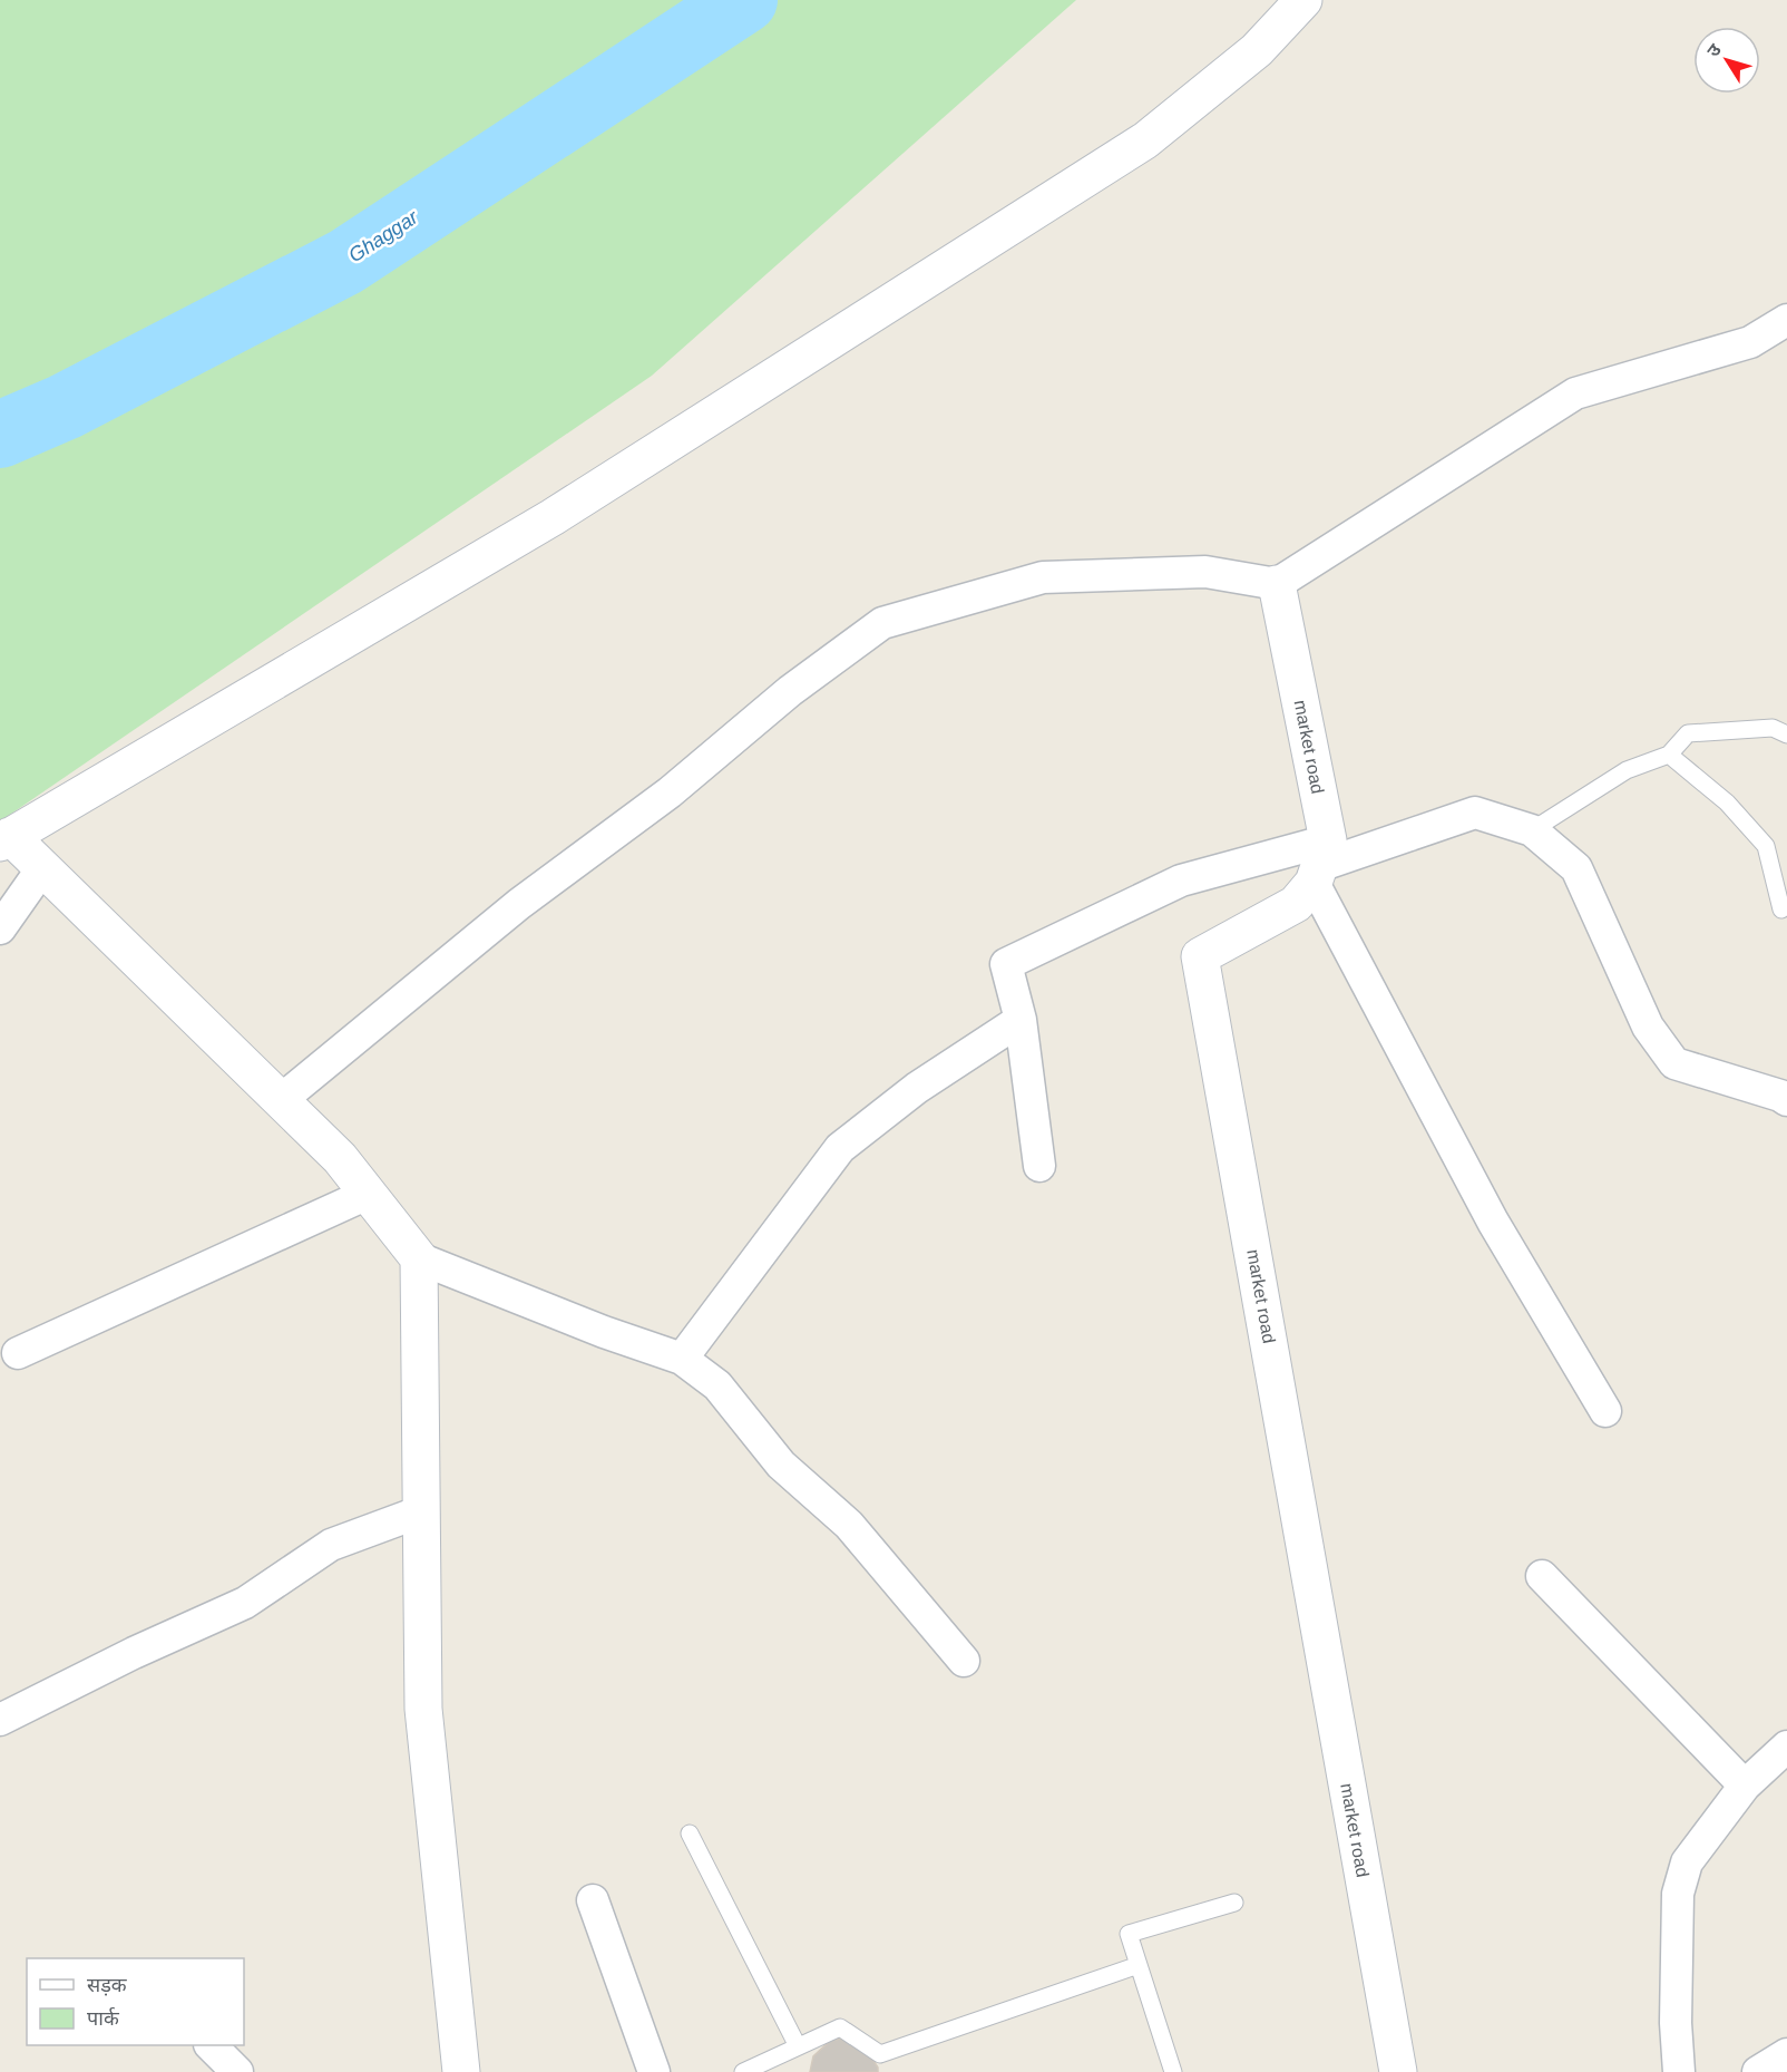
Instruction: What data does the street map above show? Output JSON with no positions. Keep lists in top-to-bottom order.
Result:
{
  "streets": {
    "street": ["market road"]
  },
  "water": ["Ghaggar"],
  "legend": ["सड़क", "पार्क"],
  "north": "top left"
}
